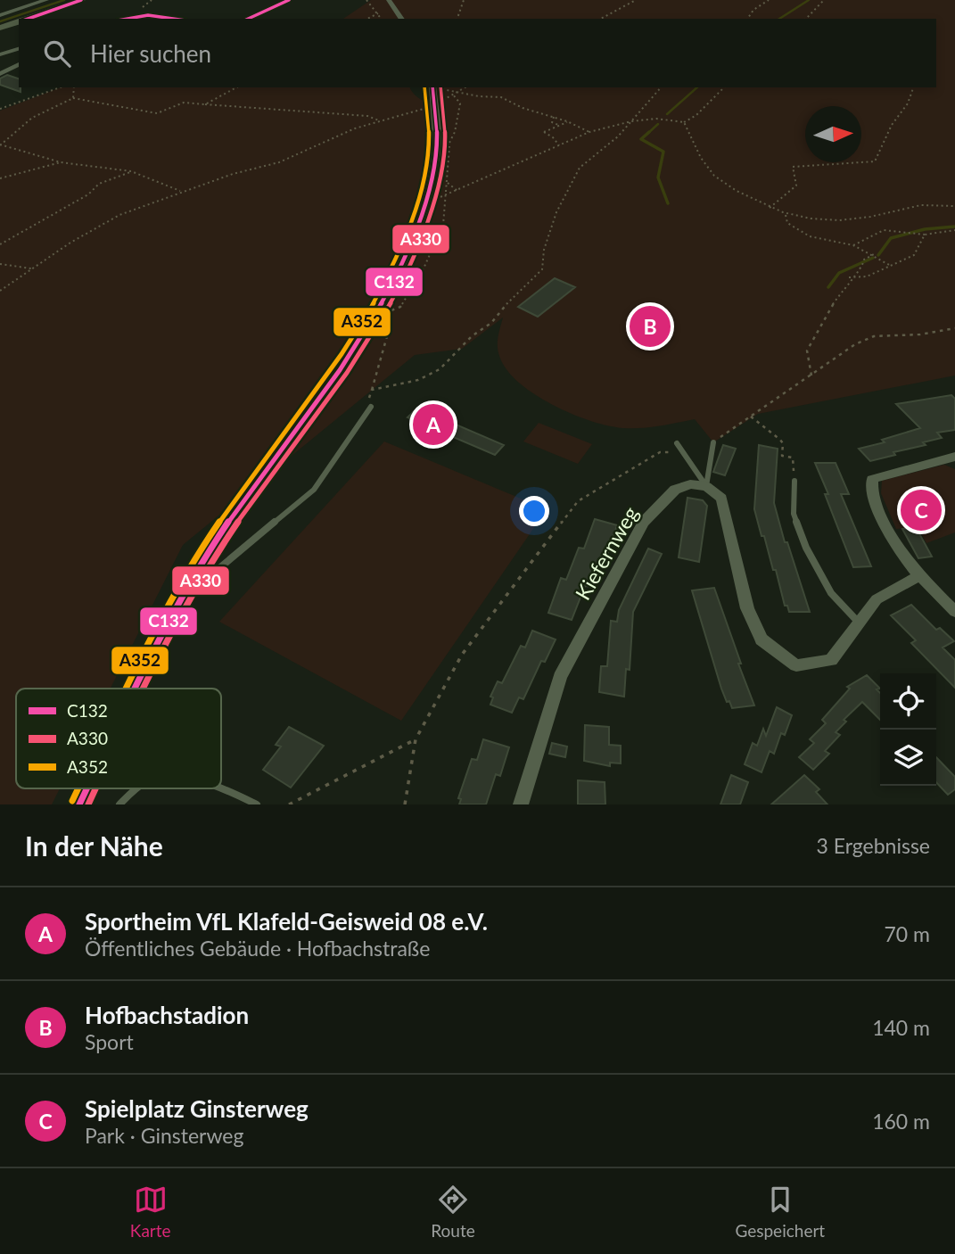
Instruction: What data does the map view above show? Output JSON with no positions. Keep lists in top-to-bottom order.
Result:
{
  "streets": {
    "street": ["Kiefernweg"]
  },
  "lines": ["transit line C132", "transit line A330", "transit line A352"],
  "legend": ["C132", "A330", "A352"],
  "north": "right",
  "page": {
    "search": "Hier suchen",
    "pins": ["B", "A", "C"],
    "heading": ["In der Nähe", "3 Ergebnisse"],
    "list": [
      {
        "mark": "A",
        "name": "Sportheim VfL Klafeld-Geisweid 08 e.V.",
        "note": "Öffentliches Gebäude · Hofbachstraße",
        "value": "70 m"
      },
      {
        "mark": "B",
        "name": "Hofbachstadion",
        "note": "Sport",
        "value": "140 m"
      },
      {
        "mark": "C",
        "name": "Spielplatz Ginsterweg",
        "note": "Park · Ginsterweg",
        "value": "160 m"
      }
    ],
    "nav": ["Karte", "Route", "Gespeichert"]
  }
}
